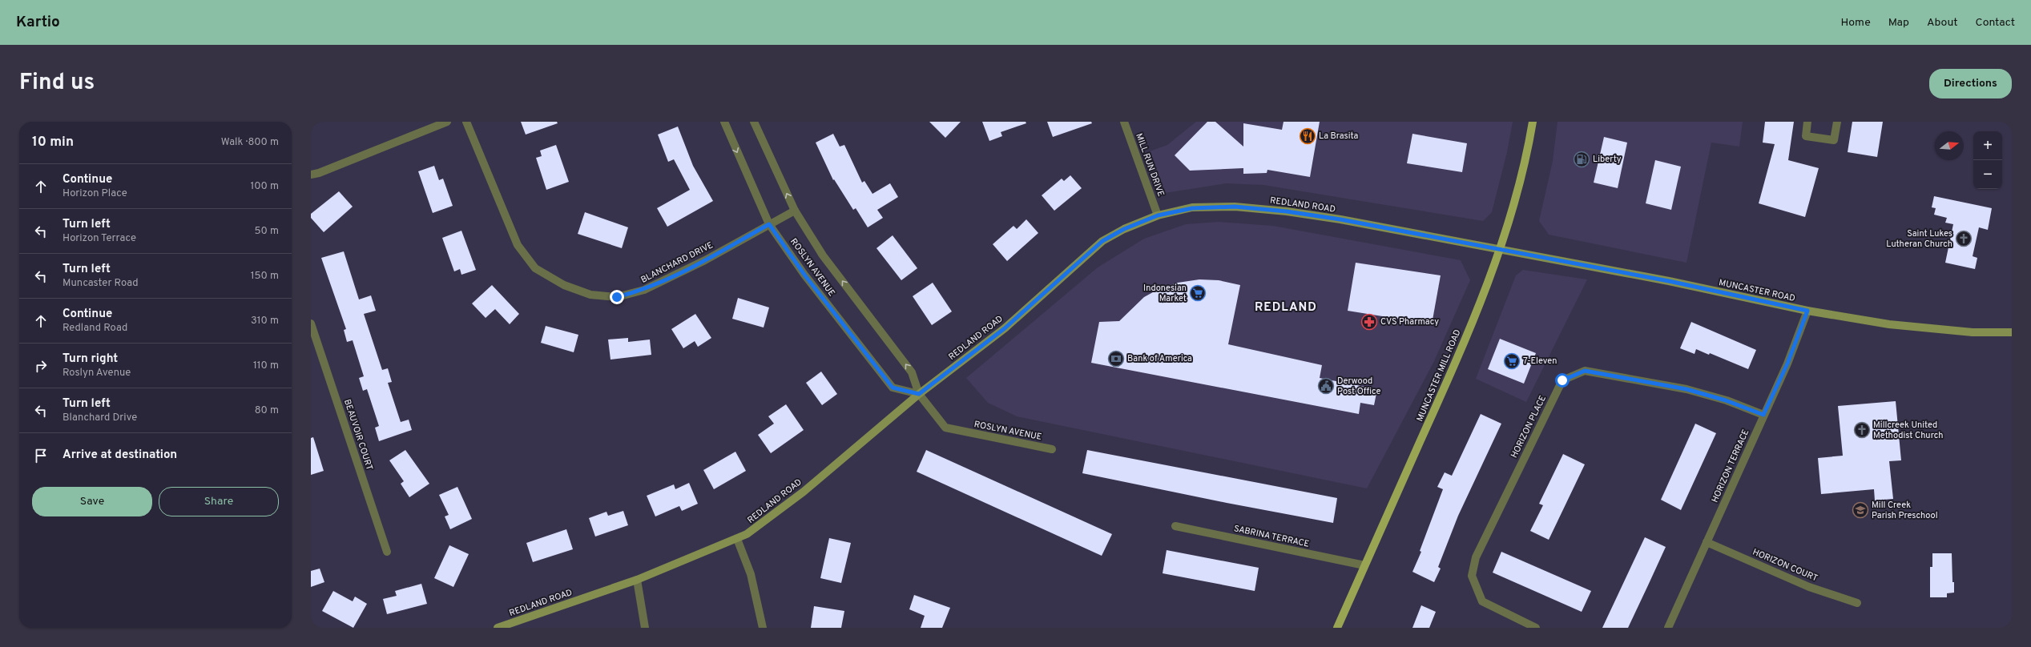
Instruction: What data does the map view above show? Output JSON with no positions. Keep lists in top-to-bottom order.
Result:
{
  "streets": {
    "main road": ["REDLAND ROAD", "MUNCASTER ROAD", "MUNCASTER MILL ROAD"],
    "street": [
      "MILL RUN DRIVE",
      "BLANCHARD DRIVE",
      "ROSLYN AVENUE",
      "HORIZON PLACE",
      "BEAUVOIR COURT",
      "HORIZON TERRACE",
      "SABRINA TERRACE",
      "HORIZON COURT"
    ]
  },
  "crossings": [
    ["MILL RUN DRIVE", "REDLAND ROAD"],
    ["REDLAND ROAD", "ROSLYN AVENUE"],
    ["REDLAND ROAD", "MUNCASTER ROAD"],
    ["REDLAND ROAD", "MUNCASTER MILL ROAD"],
    ["BLANCHARD DRIVE", "ROSLYN AVENUE"],
    ["MUNCASTER ROAD", "MUNCASTER MILL ROAD"],
    ["MUNCASTER ROAD", "HORIZON TERRACE"],
    ["MUNCASTER MILL ROAD", "SABRINA TERRACE"],
    ["HORIZON PLACE", "HORIZON TERRACE"],
    ["HORIZON TERRACE", "HORIZON COURT"]
  ],
  "districts": ["REDLAND"],
  "places": {
    "restaurant": ["La Brasita"],
    "fuel station": ["Liberty"],
    "church": ["Saint Lukes Lutheran Church", "Millcreek United Methodist Church"],
    "supermarket": ["Indonesian Market", "7-Eleven"],
    "pharmacy": ["CVS Pharmacy"],
    "bank": ["Bank of America"],
    "public building": ["Derwood Post Office"],
    "school or university": ["Mill Creek Parish Preschool"]
  },
  "north": "right",
  "page": {
    "header": "Kartio",
    "nav": [
      "Home",
      "Map",
      "About",
      "Contact"
    ],
    "title": "Find us",
    "buttons": [
      "Directions",
      ["Save", "Share"]
    ],
    "heading": ["10 min", "Walk · 800 m"],
    "map_buttons": ["+", "−"],
    "list": [
      ["Continue", "Horizon Place", "100 m"],
      ["Turn left", "Horizon Terrace", "50 m"],
      ["Turn left", "Muncaster Road", "150 m"],
      ["Continue", "Redland Road", "310 m"],
      ["Turn right", "Roslyn Avenue", "110 m"],
      ["Turn left", "Blanchard Drive", "80 m"],
      "Arrive at destination"
    ]
  }
}
